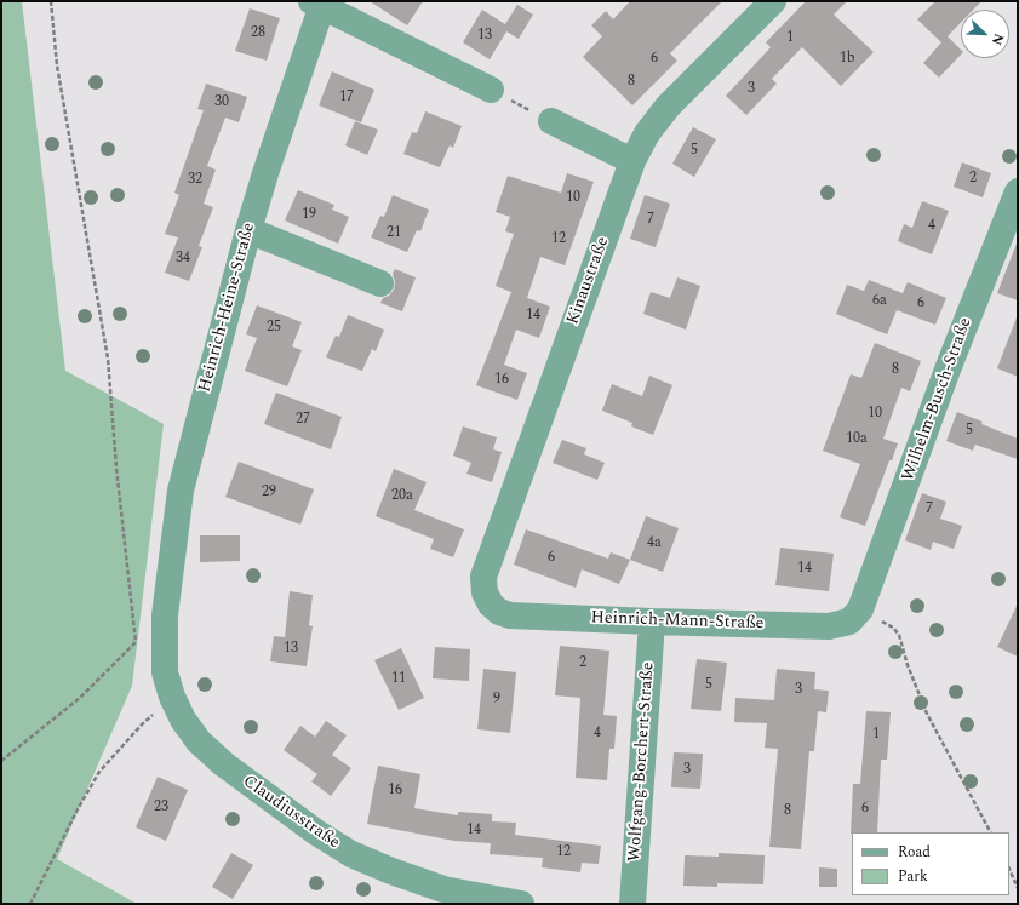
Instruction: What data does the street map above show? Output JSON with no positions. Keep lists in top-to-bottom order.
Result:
{
  "streets": {
    "street": [
      "Kinaustraße",
      "Heinrich-Heine-Straße",
      "Wilhelm-Busch-Straße",
      "Heinrich-Mann-Straße",
      "Wolfgang-Borchert-Straße",
      "Claudiusstraße"
    ]
  },
  "crossings": [
    ["Kinaustraße", "Heinrich-Mann-Straße"],
    ["Heinrich-Heine-Straße", "Claudiusstraße"],
    ["Wilhelm-Busch-Straße", "Heinrich-Mann-Straße"],
    ["Heinrich-Mann-Straße", "Wolfgang-Borchert-Straße"]
  ],
  "house_numbers": [
    "28",
    "13",
    "1",
    "6",
    "1b",
    "8",
    "3",
    "17",
    "30",
    "5",
    "2",
    "32",
    "10",
    "19",
    "7",
    "4",
    "21",
    "12",
    "34",
    "6a",
    "6",
    "14",
    "25",
    "8",
    "16",
    "10",
    "27",
    "5",
    "10a",
    "29",
    "20a",
    "7",
    "4a",
    "6",
    "14",
    "13",
    "2",
    "11",
    "5",
    "3",
    "9",
    "4",
    "1",
    "3",
    "16",
    "23",
    "6",
    "8",
    "14",
    "12"
  ],
  "legend": ["Road", "Park"],
  "north": "bottom right"
}
